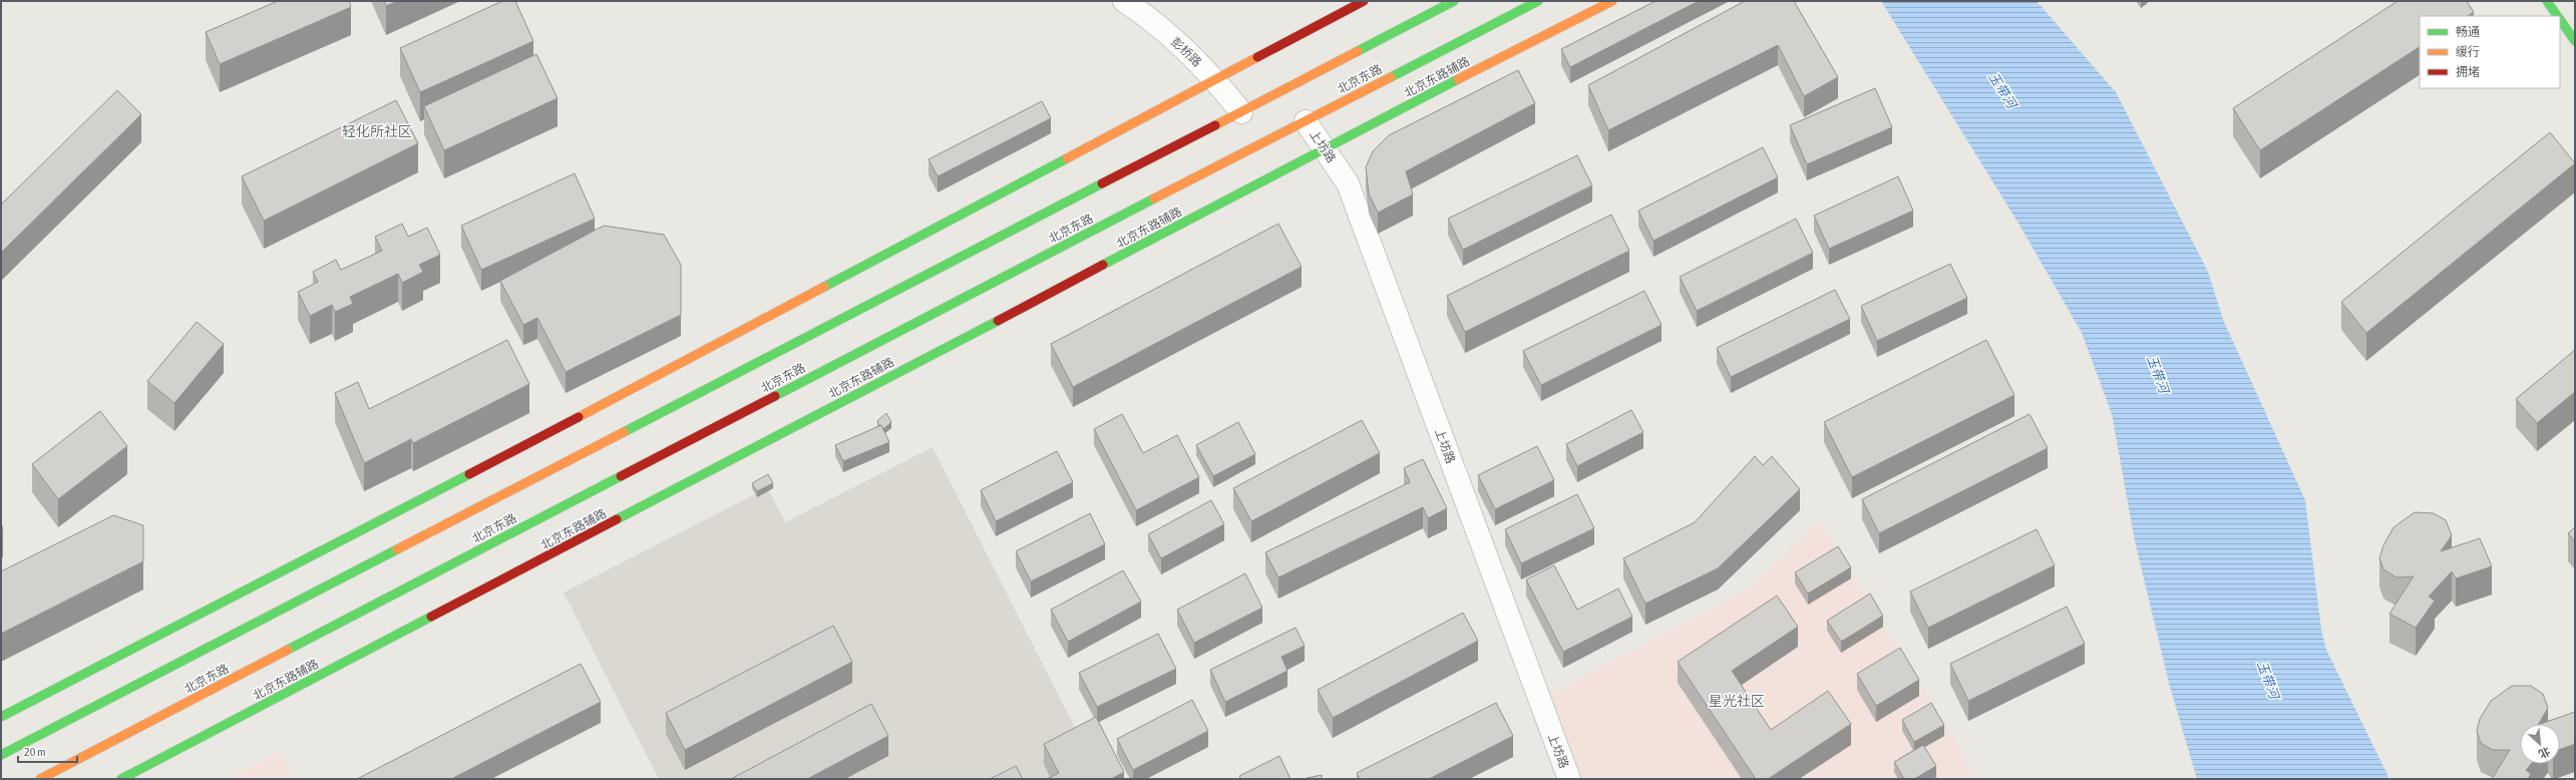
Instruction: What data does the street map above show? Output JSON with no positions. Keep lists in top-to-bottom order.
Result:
{
  "streets": {
    "main road": ["北京东路辅路", "北京东路"],
    "street": ["彭桥路", "上坊路"]
  },
  "crossings": [
    ["彭桥路", "北京东路"],
    ["北京东路辅路", "上坊路"],
    ["北京东路", "上坊路"]
  ],
  "districts": ["轻化所社区", "星光社区"],
  "water": ["玉带河"],
  "legend": ["畅通", "缓行", "拥堵"],
  "scale_bar": "20 m",
  "north": "bottom right"
}
